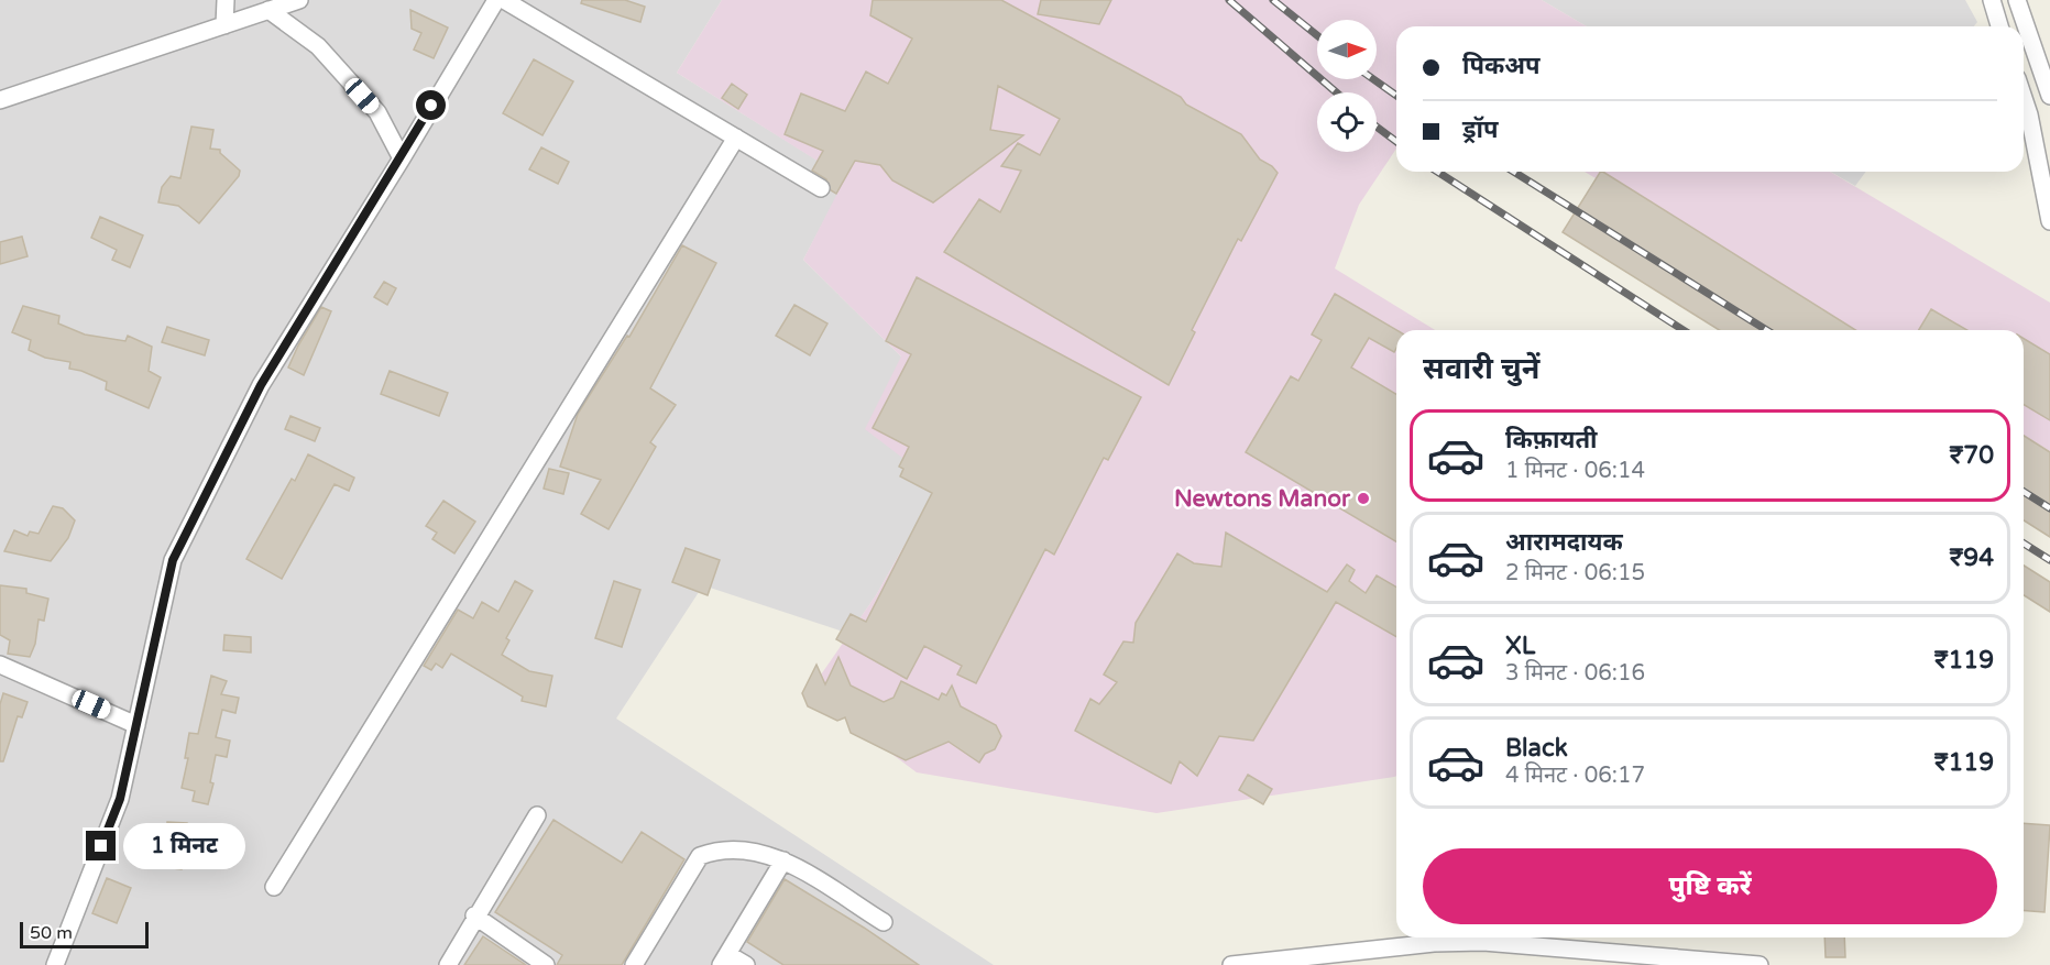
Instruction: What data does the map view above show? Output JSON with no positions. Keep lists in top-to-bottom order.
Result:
{
  "places": ["Newtons Manor"],
  "scale_bar": "50 m",
  "north": "right",
  "page": {
    "banner": ["पिकअप", "ड्रॉप"],
    "heading": "सवारी चुनें",
    "list": [
      {
        "name": "किफ़ायती",
        "note": "1 मिनट · 06:14",
        "value": "₹70"
      },
      {
        "name": "आरामदायक",
        "note": "2 मिनट · 06:15",
        "value": "₹94"
      },
      {
        "name": "XL",
        "note": "3 मिनट · 06:16",
        "value": "₹119"
      },
      {
        "name": "Black",
        "note": "4 मिनट · 06:17",
        "value": "₹119"
      }
    ],
    "bubble": "1 मिनट",
    "buttons": "पुष्टि करें",
    "scale": "50 m"
  }
}
